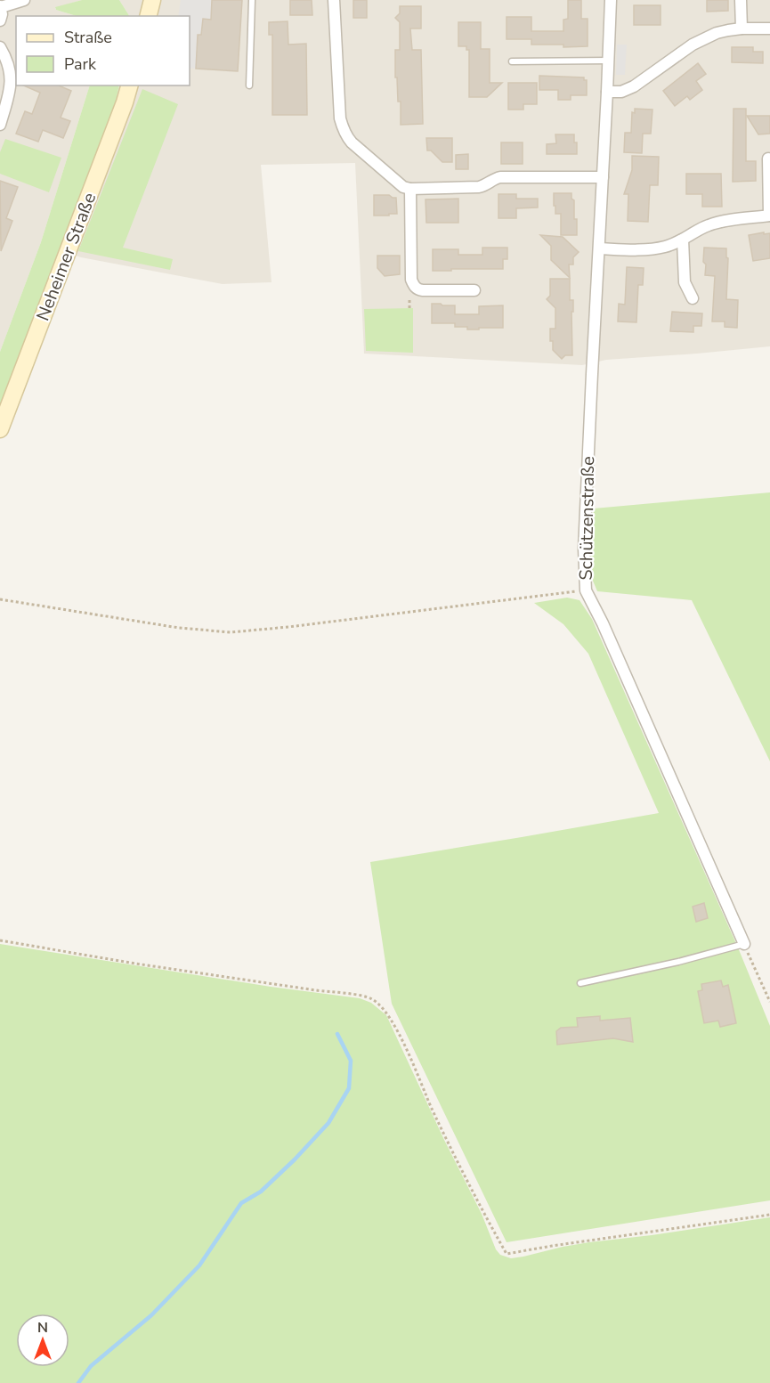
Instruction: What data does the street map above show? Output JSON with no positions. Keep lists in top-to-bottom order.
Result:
{
  "streets": {
    "main road": ["Neheimer Straße"],
    "street": ["Schützenstraße"]
  },
  "legend": ["Straße", "Park"],
  "north": "top"
}
